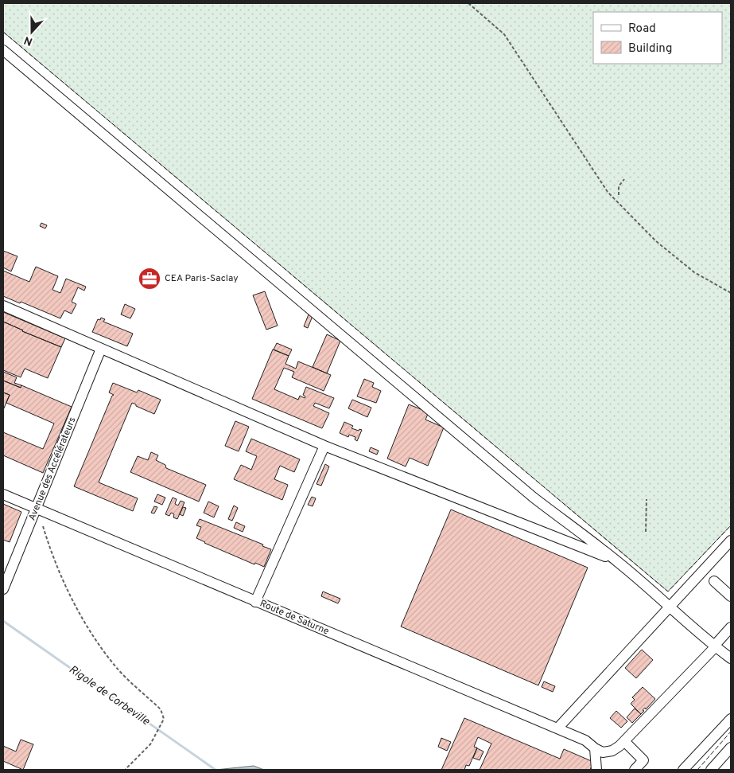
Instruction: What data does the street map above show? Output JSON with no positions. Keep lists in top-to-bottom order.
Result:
{
  "streets": {
    "street": ["Avenue des Accélérateurs", "Route de Saturne"]
  },
  "crossings": [
    ["Avenue des Accélérateurs", "Route de Saturne"]
  ],
  "water": ["Rigole de Corbeville"],
  "places": {
    "office": ["CEA Paris-Saclay"]
  },
  "legend": ["Road", "Building"],
  "north": "bottom"
}
